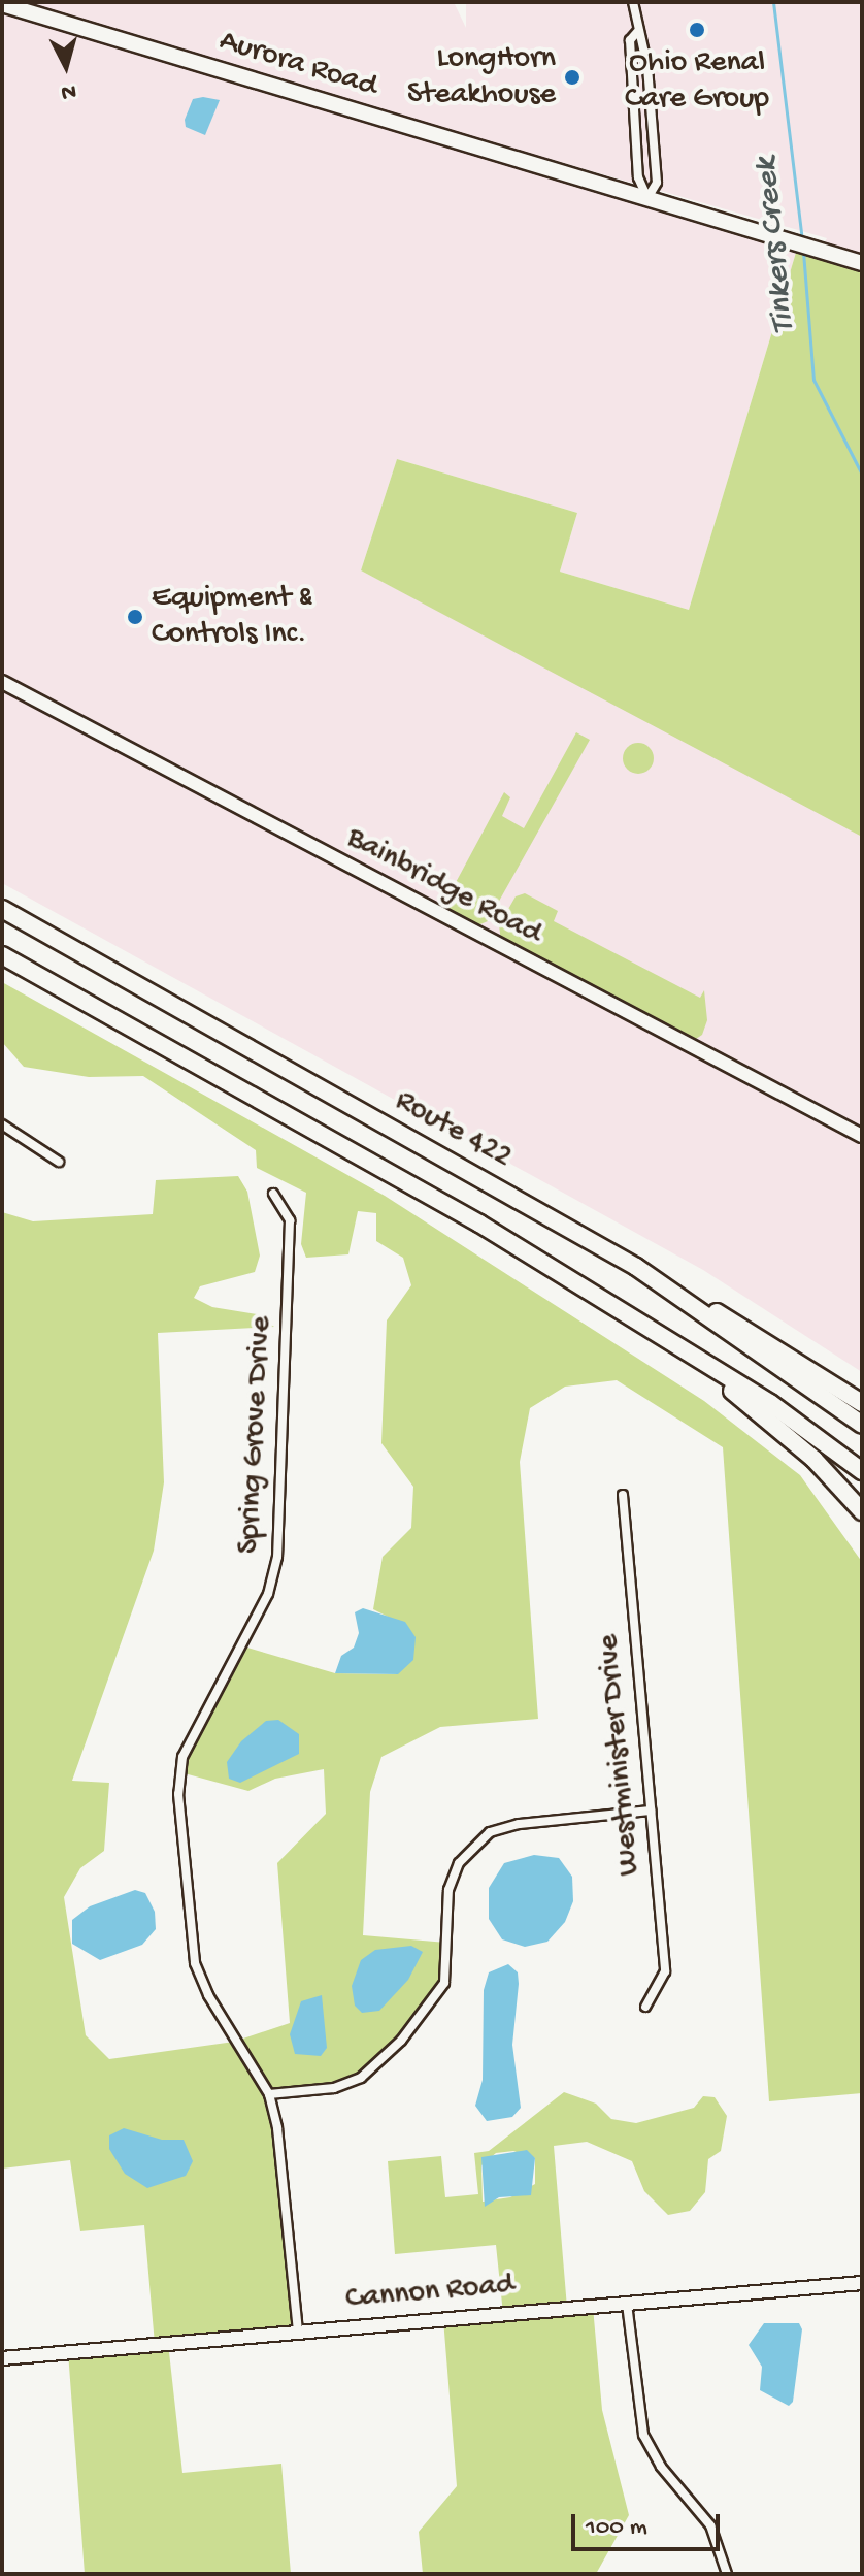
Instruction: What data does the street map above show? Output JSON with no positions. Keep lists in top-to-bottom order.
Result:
{
  "streets": {
    "highway": ["Route 422"],
    "main road": ["Aurora Road"],
    "street": [
      "Bainbridge Road",
      "Spring Grove Drive",
      "Westminister Drive",
      "Cannon Road"
    ]
  },
  "crossings": [
    ["Spring Grove Drive", "Cannon Road"]
  ],
  "water": ["Tinkers Creek"],
  "places": ["Ohio Renal Care Group", "LongHorn Steakhouse", "Equipment & Controls Inc."],
  "scale_bar": "100 m",
  "north": "bottom"
}
